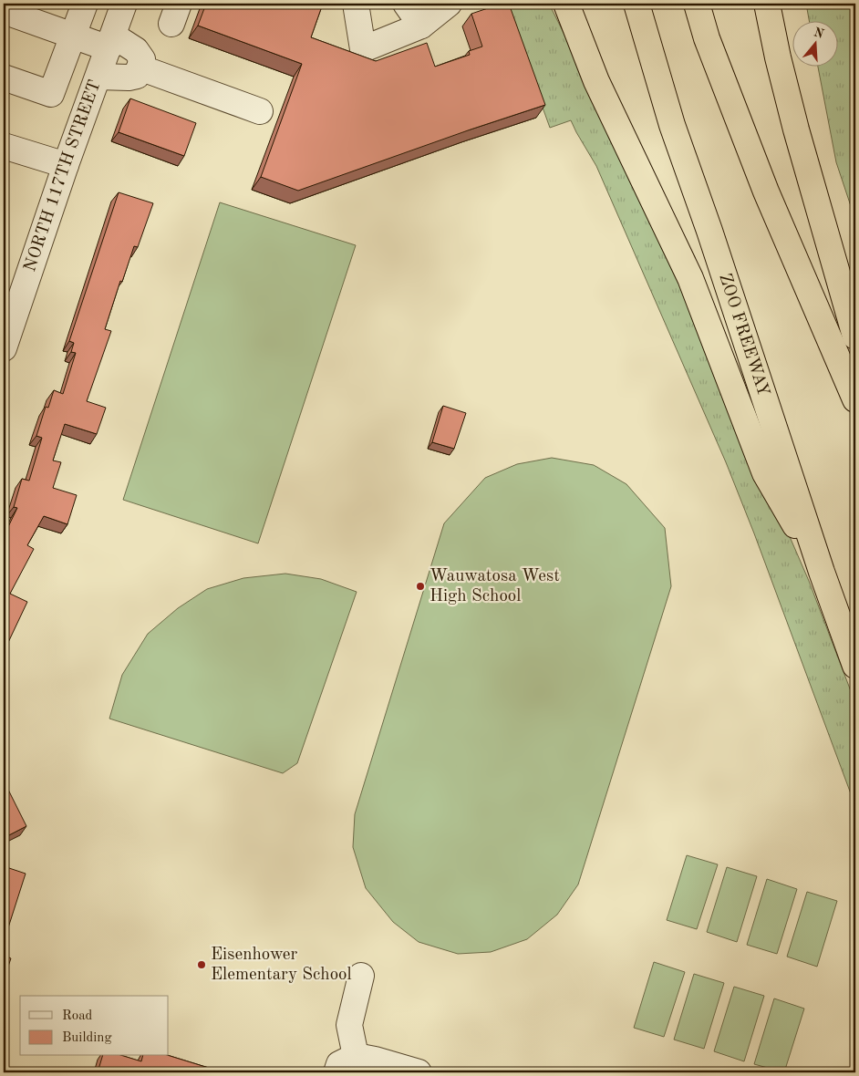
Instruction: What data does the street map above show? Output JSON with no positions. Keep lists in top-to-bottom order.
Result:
{
  "streets": {
    "highway": ["ZOO FREEWAY"],
    "street": ["NORTH 117TH STREET"]
  },
  "places": ["Wauwatosa West High School", "Eisenhower Elementary School"],
  "legend": ["Road", "Building"],
  "north": "top"
}
